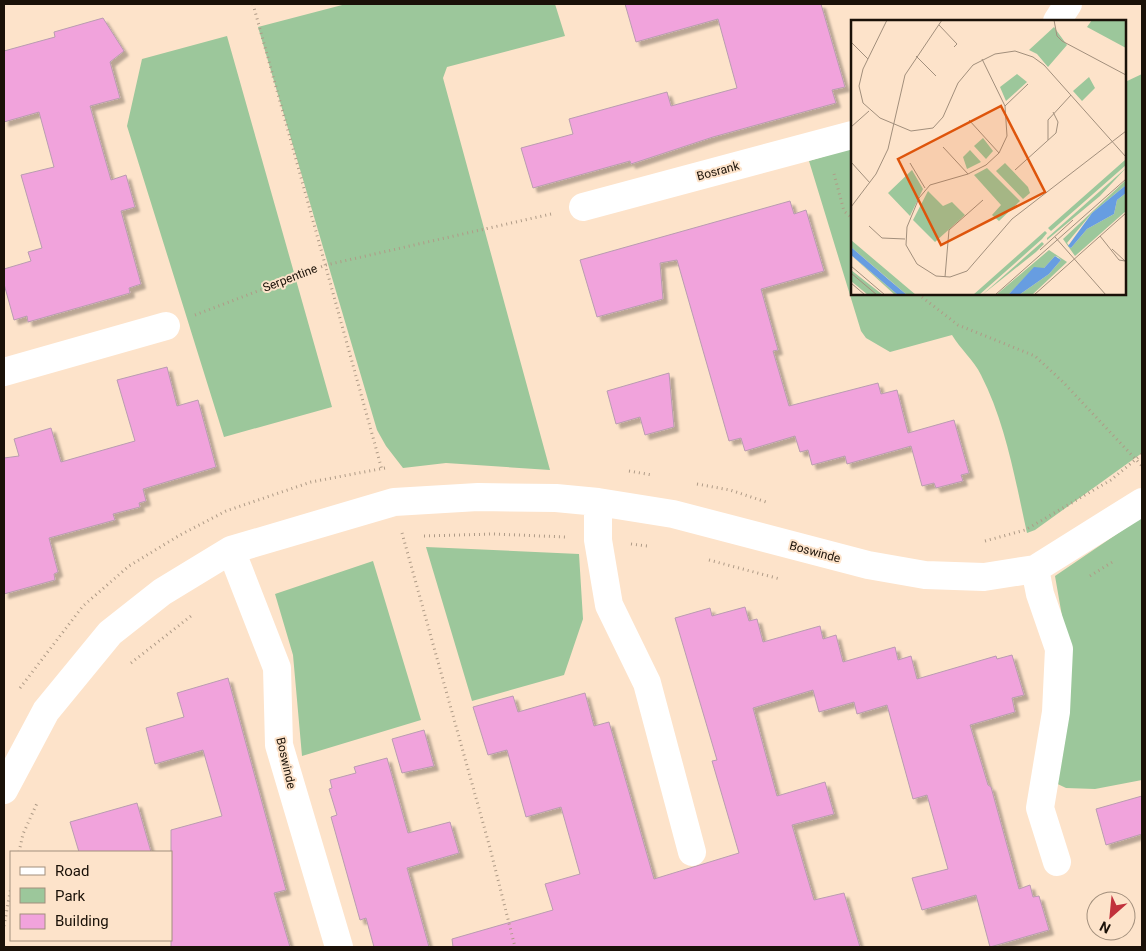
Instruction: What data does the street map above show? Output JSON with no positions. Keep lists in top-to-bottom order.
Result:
{
  "streets": {
    "street": ["Bosrank", "Boswinde"],
    "path": ["Serpentine"]
  },
  "crossings": [
    ["Bosrank", "Serpentine"]
  ],
  "legend": ["Road", "Park", "Building"],
  "north": "bottom left"
}
